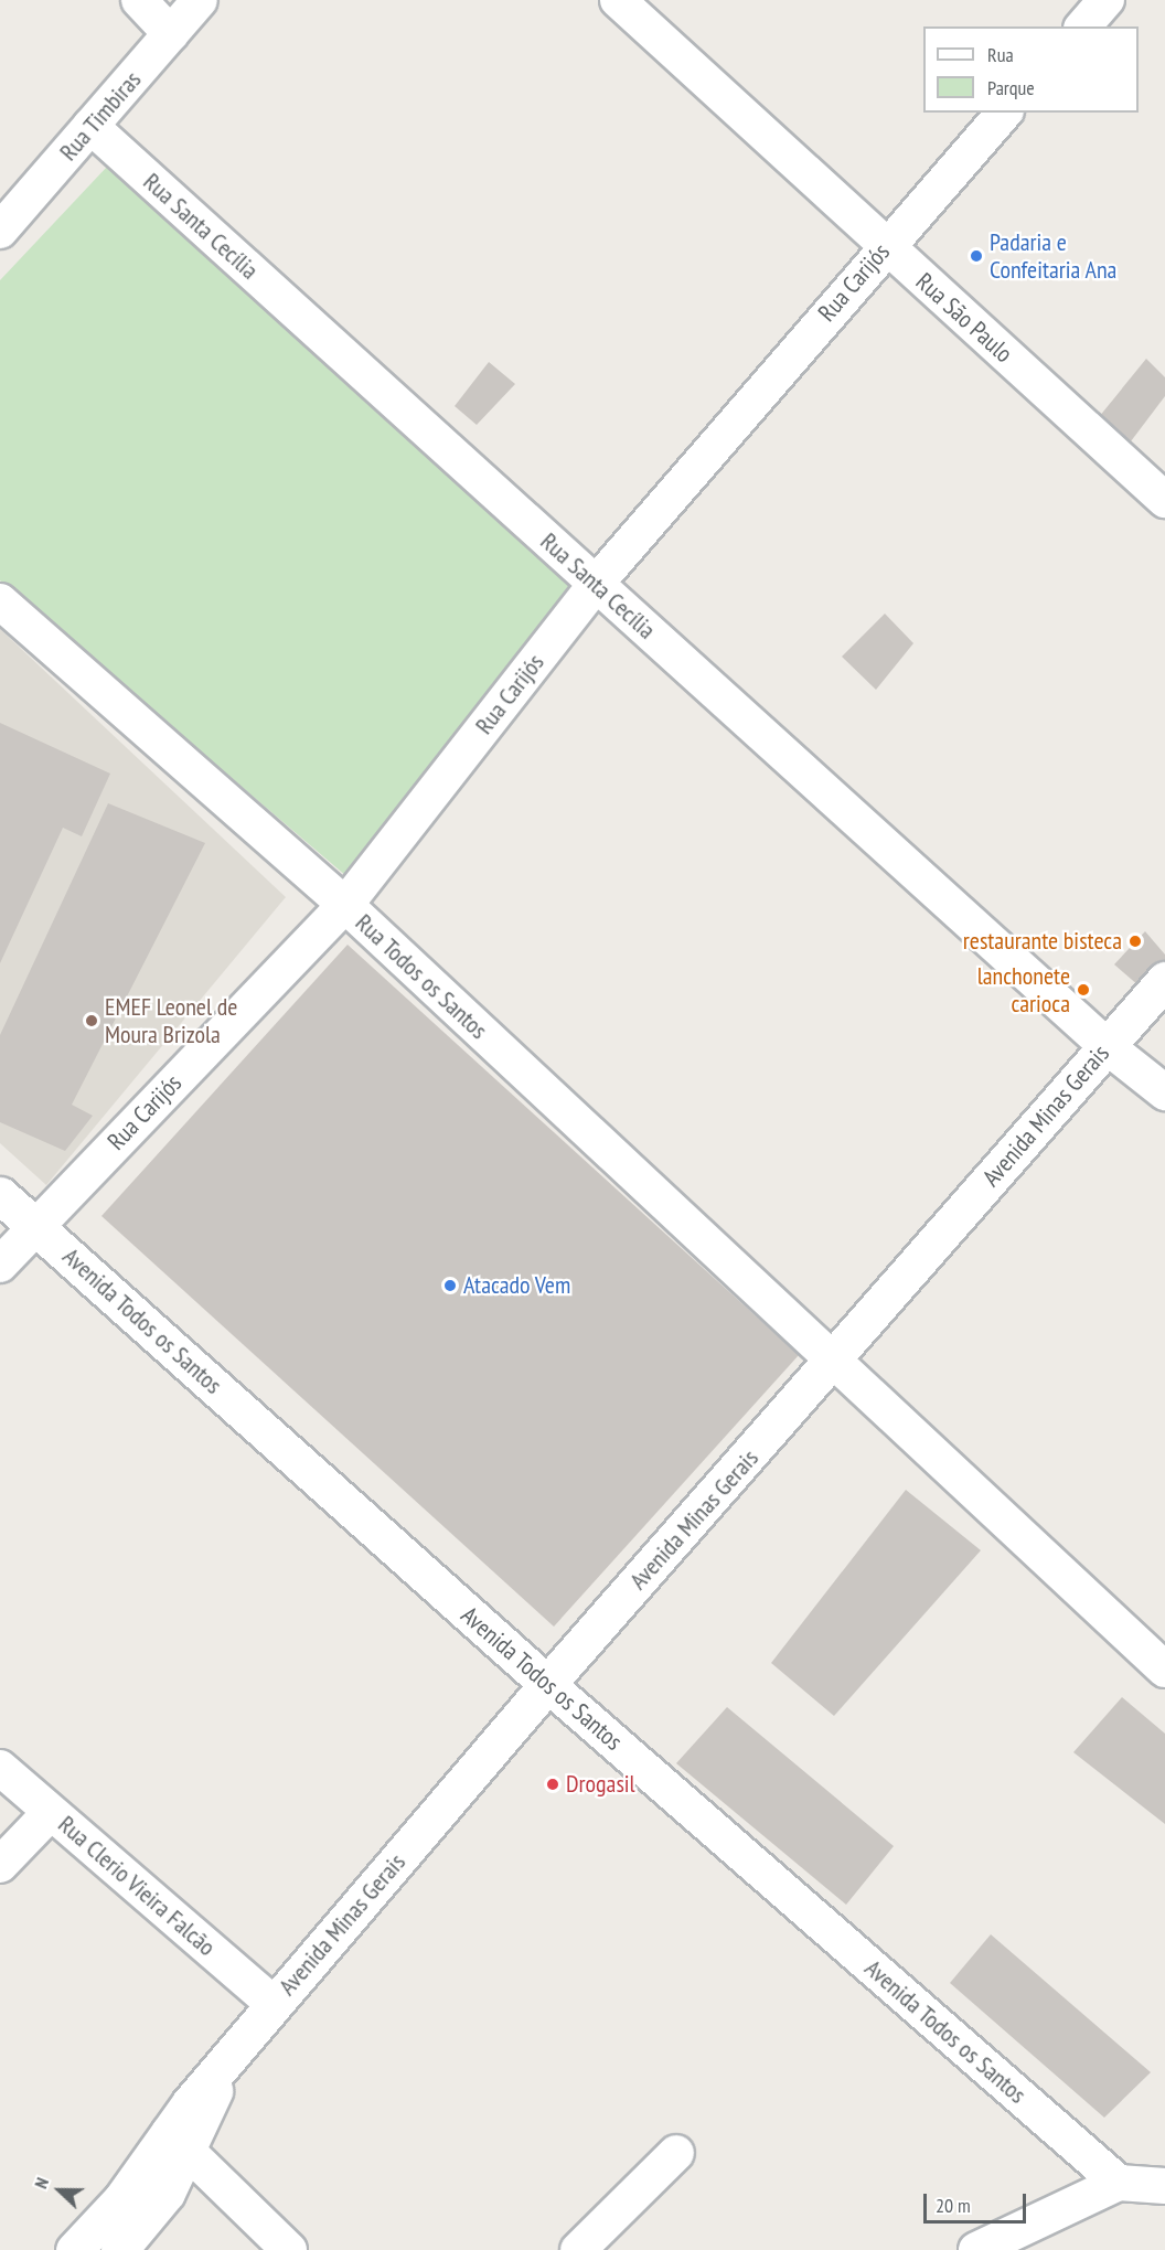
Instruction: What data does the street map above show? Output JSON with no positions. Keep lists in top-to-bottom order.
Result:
{
  "streets": {
    "street": [
      "Rua Timbiras",
      "Rua Santa Cecília",
      "Rua Carijós",
      "Rua São Paulo",
      "Rua Todos os Santos",
      "Avenida Minas Gerais",
      "Avenida Todos os Santos",
      "Rua Clerio Vieira Falcão"
    ]
  },
  "crossings": [
    ["Rua Timbiras", "Rua Santa Cecília"],
    ["Rua Santa Cecília", "Rua Carijós"],
    ["Rua Santa Cecília", "Avenida Minas Gerais"],
    ["Rua Carijós", "Rua São Paulo"],
    ["Rua Carijós", "Rua Todos os Santos"],
    ["Rua Carijós", "Avenida Todos os Santos"],
    ["Rua Todos os Santos", "Avenida Minas Gerais"],
    ["Avenida Minas Gerais", "Avenida Todos os Santos"],
    ["Avenida Minas Gerais", "Rua Clerio Vieira Falcão"]
  ],
  "places": [
    "Padaria e Confeitaria Ana",
    "restaurante bisteca",
    "lanchonete carioca",
    "EMEF Leonel de Moura Brizola",
    "Atacado Vem",
    "Drogasil"
  ],
  "legend": ["Rua", "Parque"],
  "scale_bar": "20 m",
  "north": "left"
}
